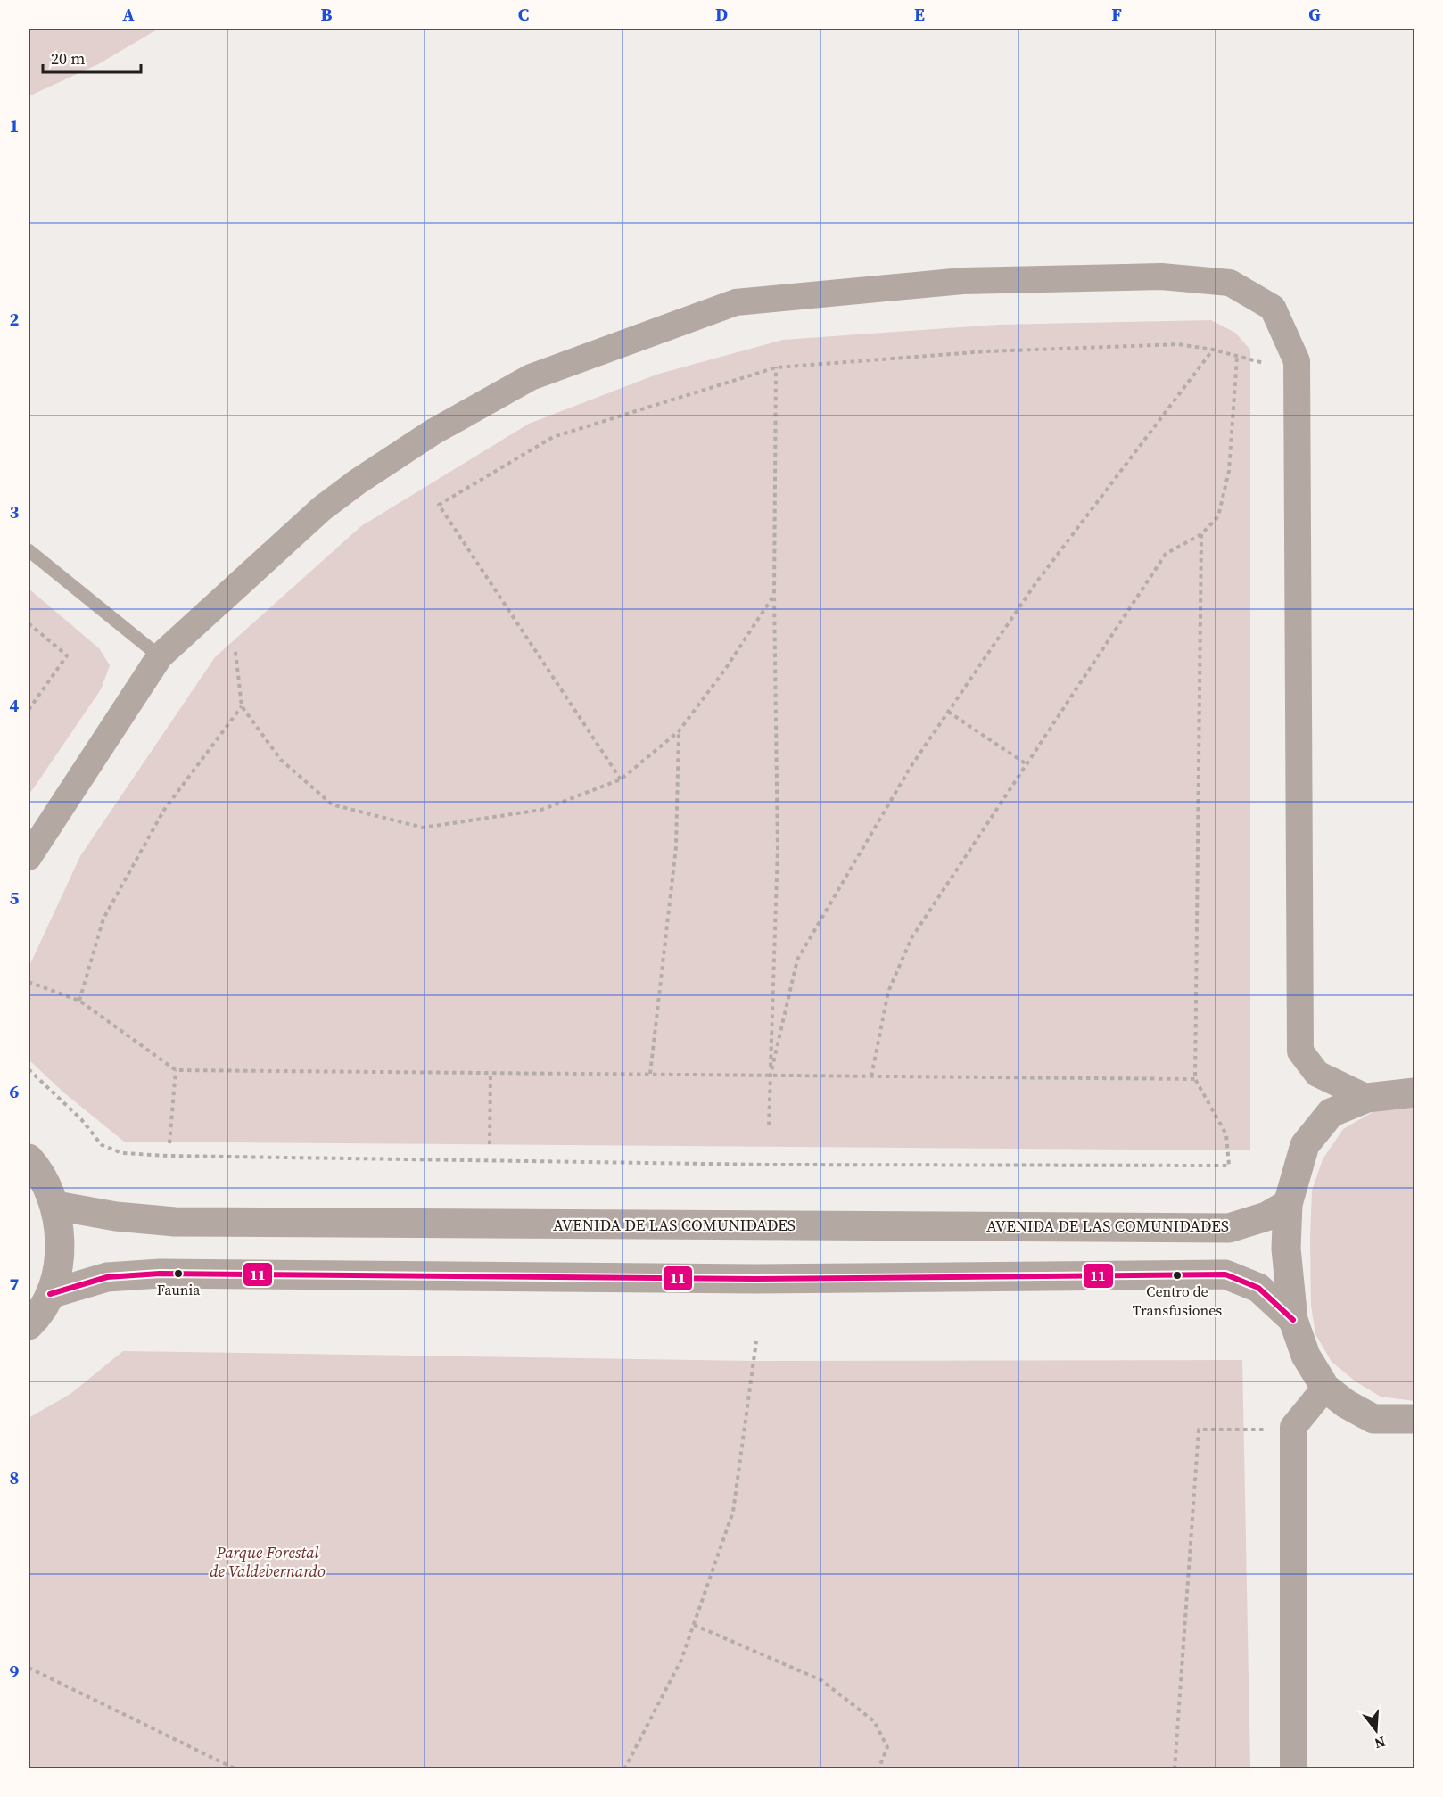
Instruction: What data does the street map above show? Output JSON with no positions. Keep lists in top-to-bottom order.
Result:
{
  "streets": {
    "street": ["AVENIDA DE LAS COMUNIDADES"]
  },
  "parks": ["Parque Forestal de Valdebernardo"],
  "places": ["Faunia", "Centro de Transfusiones"],
  "lines": ["transit line 11"],
  "scale_bar": "20 m",
  "north": "bottom",
  "grid": {
    "columns": [
      "A",
      "B",
      "C",
      "D",
      "E",
      "F",
      "G"
    ],
    "rows": [
      "1",
      "2",
      "3",
      "4",
      "5",
      "6",
      "7",
      "8",
      "9"
    ]
  }
}
